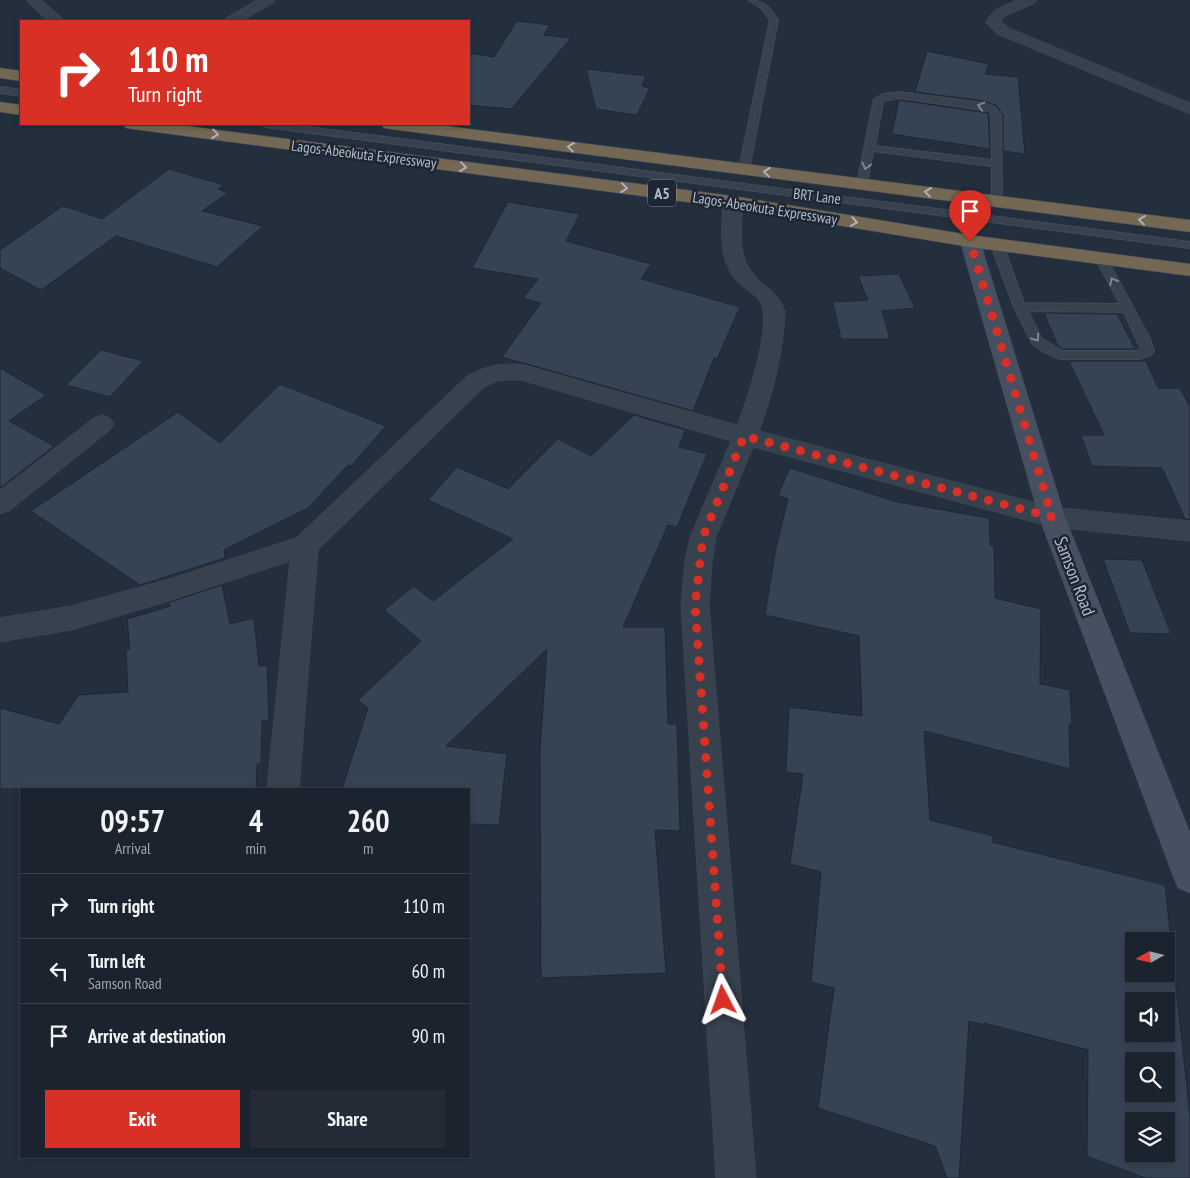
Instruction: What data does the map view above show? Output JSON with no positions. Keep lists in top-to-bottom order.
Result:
{
  "streets": {
    "highway": ["Lagos-Abeokuta Expressway", "A5"],
    "street": ["Samson Road"],
    "lane": ["BRT Lane"]
  },
  "crossings": [
    ["Lagos-Abeokuta Expressway", "Samson Road"]
  ],
  "north": "left",
  "page": {
    "turn": ["110 m", "Turn right"],
    "eta": [
      "09:57",
      "Arrival",
      "4",
      "min",
      "260",
      "m"
    ],
    "list": [
      {
        "name": "Turn right",
        "value": "110 m"
      },
      {
        "name": "Turn left",
        "note": "Samson Road",
        "value": "60 m"
      },
      {
        "name": "Arrive at destination",
        "value": "90 m"
      }
    ],
    "buttons": ["Exit", "Share"]
  }
}
